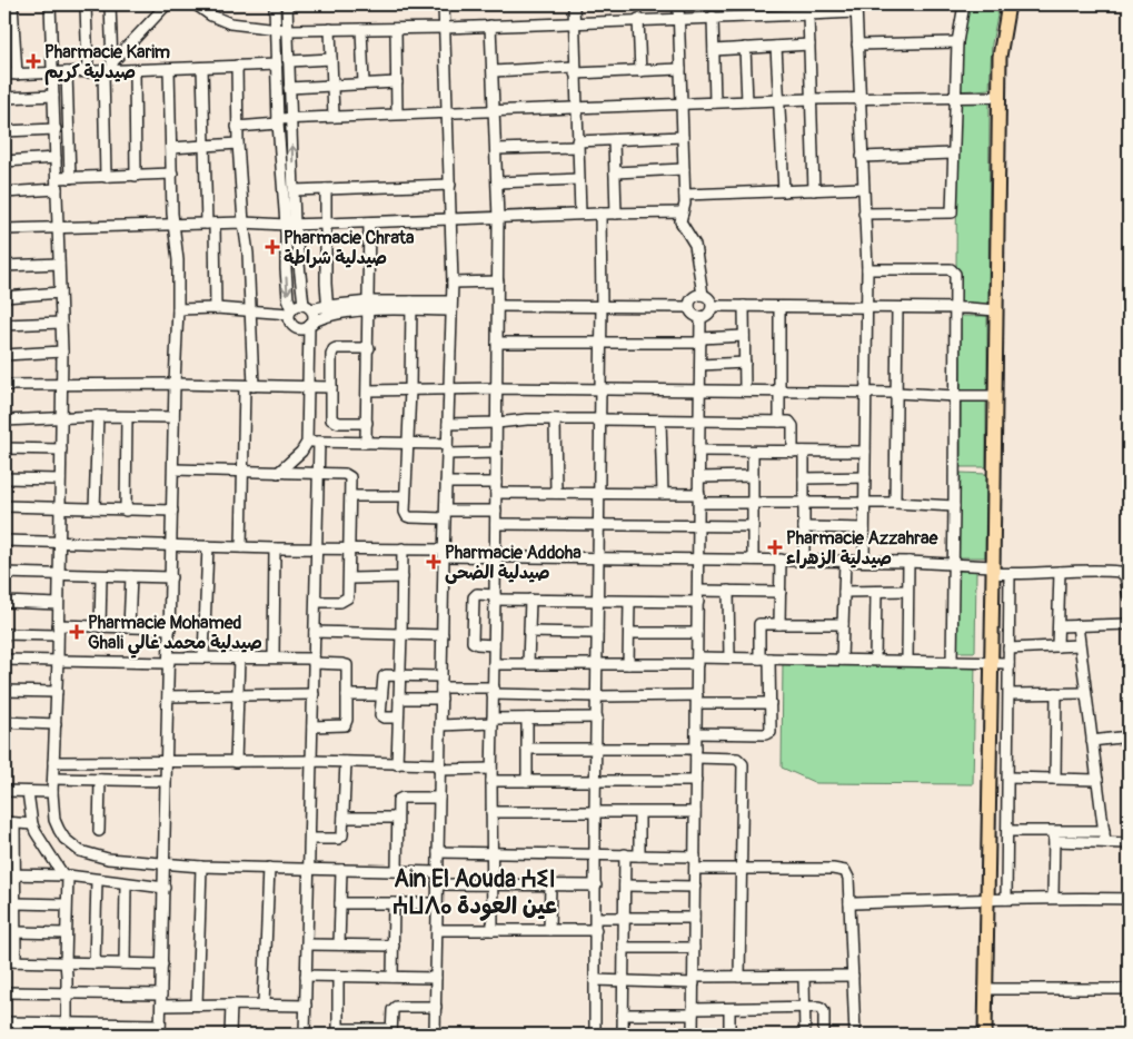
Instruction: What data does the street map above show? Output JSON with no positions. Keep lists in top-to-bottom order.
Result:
{
  "districts": ["Ain El Aouda ⵄⵉⵏ ⵄⵡⴷⴰ عين العودة"],
  "places": {
    "health": [
      "Pharmacie Karim صيدلية كريم",
      "Pharmacie Chrata صيدلية شراطة",
      "Pharmacie Azzahrae صيدلية الزهراء",
      "Pharmacie Addoha صيدلية الضحى",
      "Pharmacie Mohamed Ghali صيدلية محمد غالي"
    ]
  }
}
